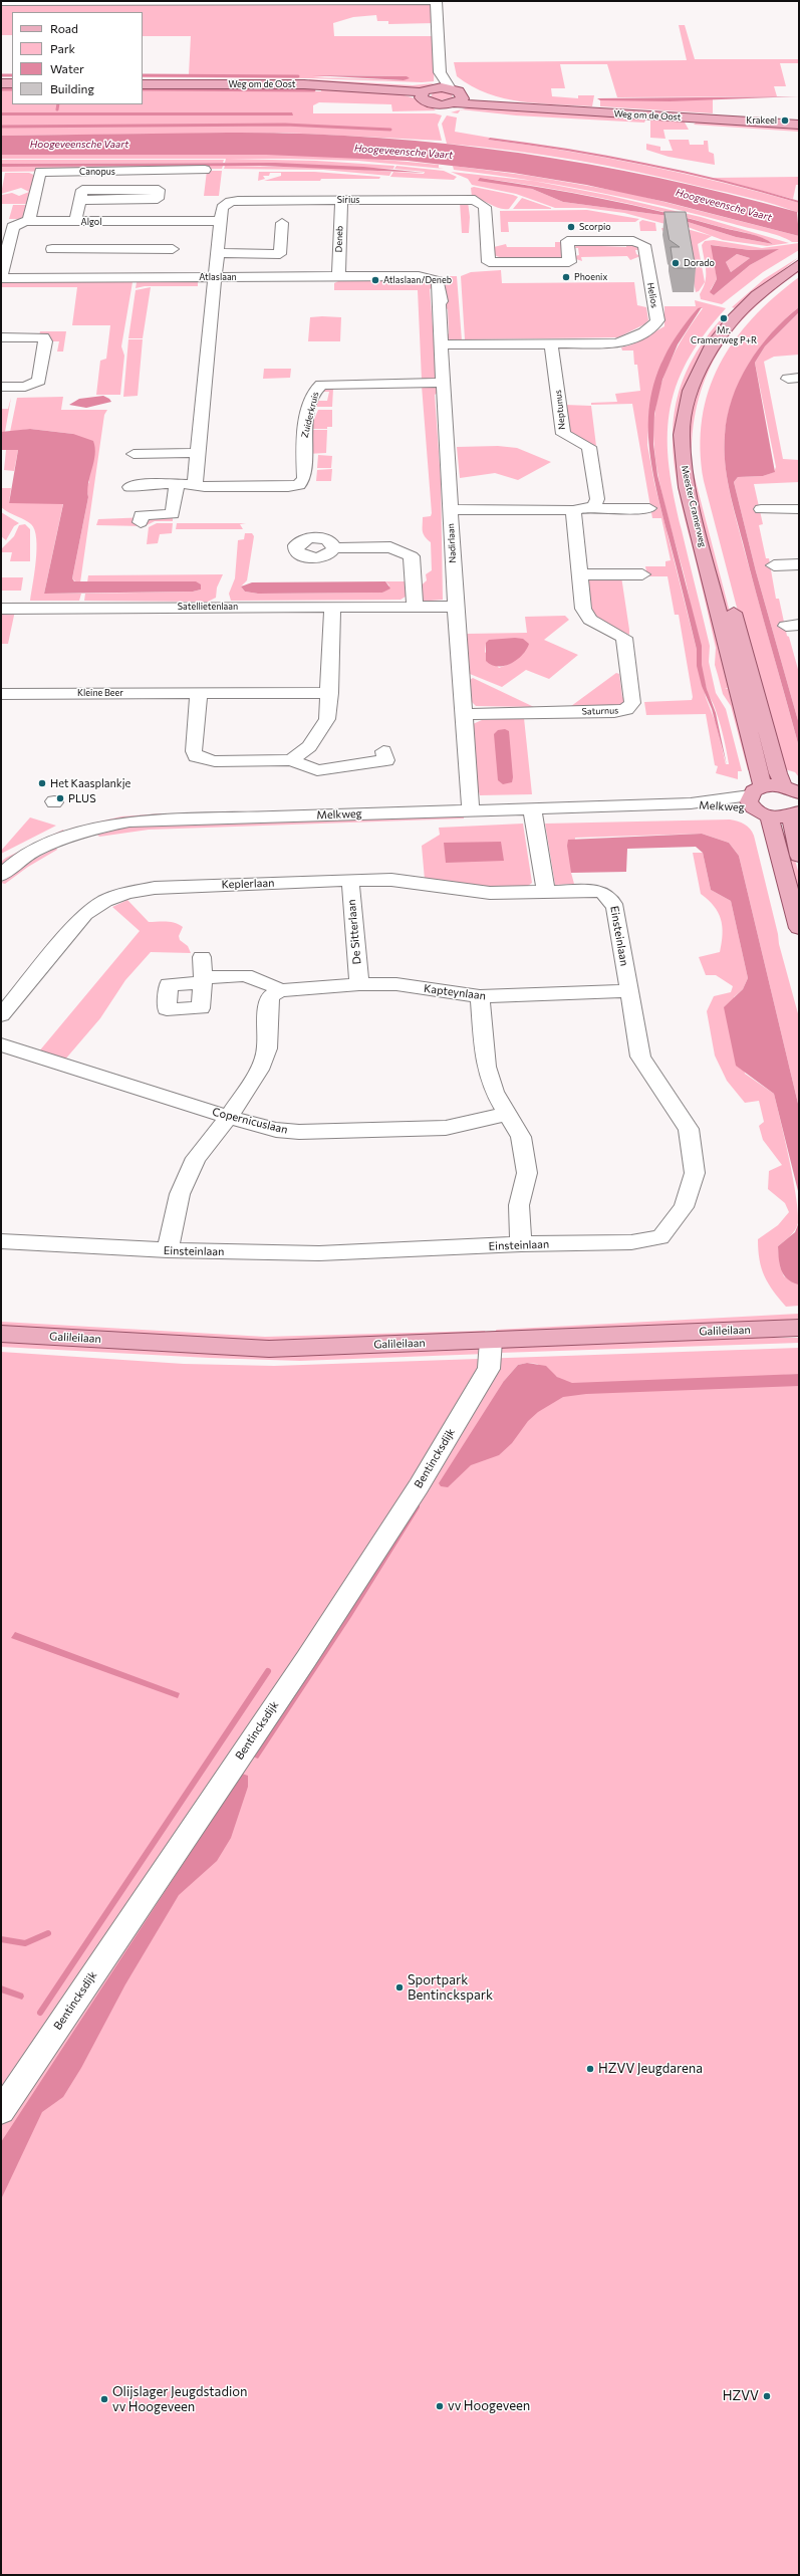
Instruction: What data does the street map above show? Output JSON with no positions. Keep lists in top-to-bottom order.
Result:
{
  "streets": {
    "main road": ["Weg om de Oost", "Meester Cramerweg", "Galileilaan"],
    "street": [
      "Canopus",
      "Sirius",
      "Algol",
      "Deneb",
      "Atlaslaan",
      "Helios",
      "Neptunus",
      "Zuiderkruis",
      "Nadirlaan",
      "Satellietenlaan",
      "Kleine Beer",
      "Saturnus",
      "Melkweg",
      "Keplerlaan",
      "De Sitterlaan",
      "Einsteinlaan",
      "Kapteynlaan",
      "Copernicuslaan",
      "Bentincksdijk"
    ]
  },
  "crossings": [
    ["Canopus", "Algol"],
    ["Sirius", "Algol"],
    ["Sirius", "Deneb"],
    ["Sirius", "Atlaslaan"],
    ["Sirius", "Helios"],
    ["Deneb", "Atlaslaan"],
    ["Atlaslaan", "Nadirlaan"],
    ["Helios", "Neptunus"],
    ["Helios", "Nadirlaan"],
    ["Zuiderkruis", "Nadirlaan"],
    ["Meester Cramerweg", "Melkweg"],
    ["Nadirlaan", "Satellietenlaan"],
    ["Nadirlaan", "Saturnus"],
    ["Nadirlaan", "Melkweg"],
    ["Keplerlaan", "De Sitterlaan"],
    ["Keplerlaan", "Einsteinlaan"],
    ["De Sitterlaan", "Kapteynlaan"],
    ["Einsteinlaan", "Kapteynlaan"],
    ["Galileilaan", "Bentincksdijk"]
  ],
  "water": ["Hoogeveensche Vaart"],
  "places": [
    "Krakeel",
    "Scorpio",
    "Dorado",
    "Phoenix",
    "Atlaslaan/Deneb",
    "Mr. Cramerweg P+R",
    "Het Kaasplankje",
    "PLUS",
    "Sportpark Bentinckspark",
    "HZVV Jeugdarena",
    "HZVV",
    "Olijslager Jeugdstadion vv Hoogeveen",
    "vv Hoogeveen"
  ],
  "legend": [
    "Road",
    "Park",
    "Water",
    "Building"
  ]
}
